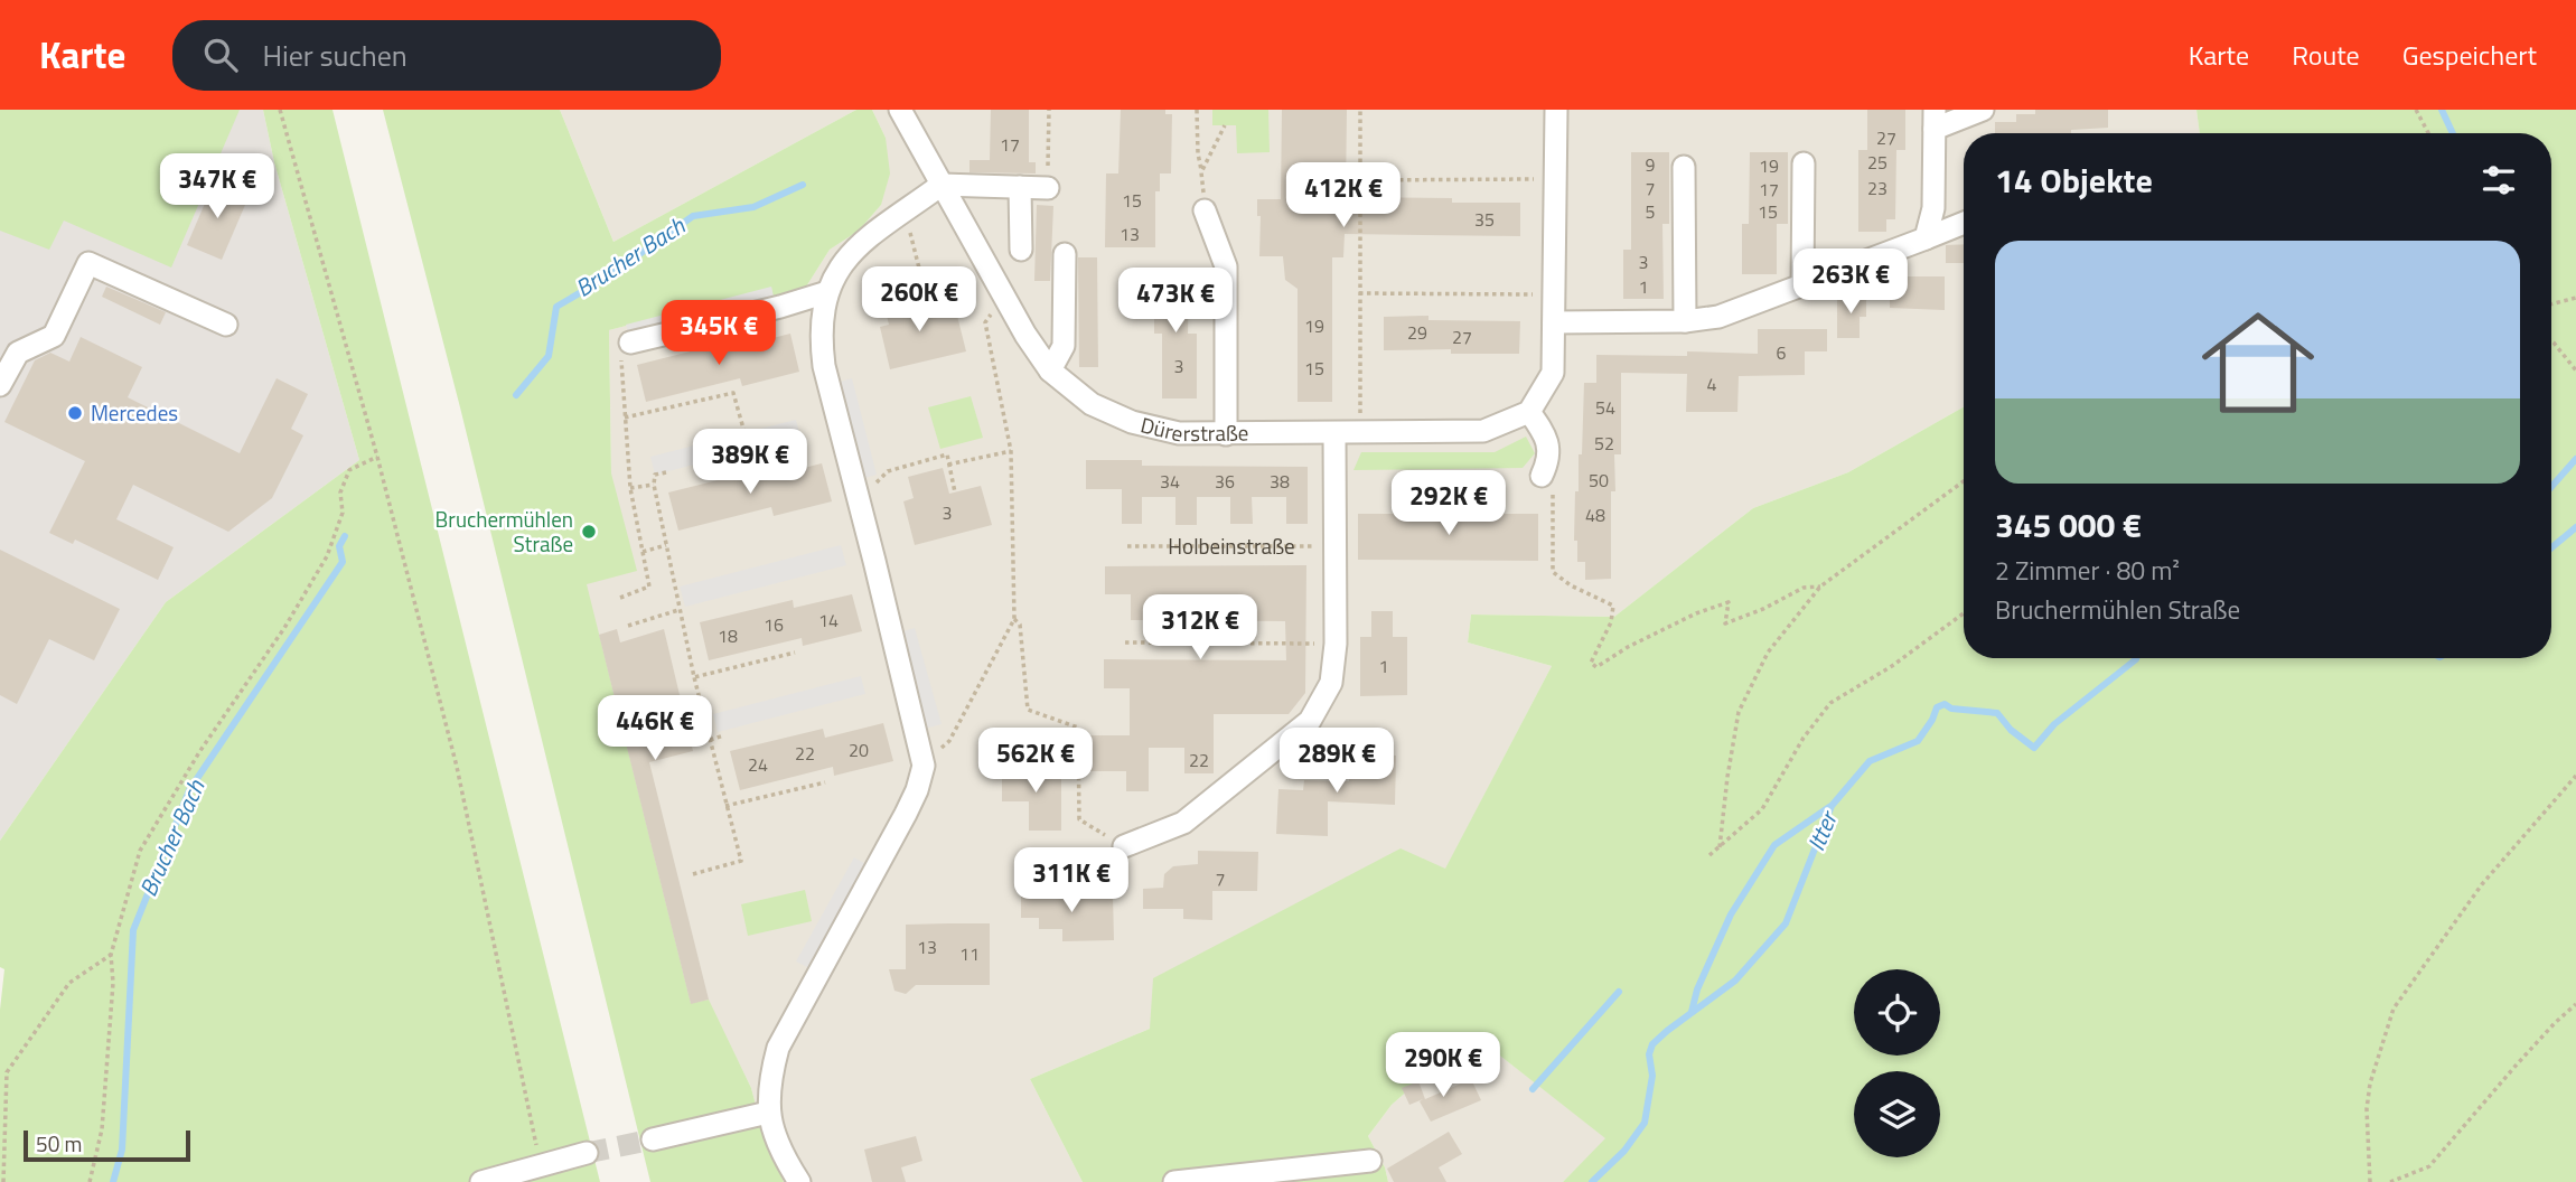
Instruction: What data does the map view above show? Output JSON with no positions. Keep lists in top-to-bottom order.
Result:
{
  "streets": {
    "street": ["Dürerstraße"],
    "path": ["Holbeinstraße"]
  },
  "water": ["Brucher Bach", "Itter"],
  "places": ["Mercedes", "Bruchermühlen Straße"],
  "house_numbers": [
    "27",
    "17",
    "25",
    "9",
    "19",
    "7",
    "23",
    "17",
    "15",
    "5",
    "15",
    "35",
    "13",
    "3",
    "1",
    "19",
    "29",
    "27",
    "6",
    "3",
    "15",
    "4",
    "54",
    "52",
    "50",
    "34",
    "36",
    "38",
    "3",
    "48",
    "14",
    "16",
    "18",
    "1",
    "20",
    "22",
    "22",
    "24",
    "7",
    "13",
    "11"
  ],
  "scale_bar": "50 m",
  "page": {
    "header": "Karte",
    "search": "Hier suchen",
    "nav": ["Karte", "Route", "Gespeichert"],
    "heading": "14 Objekte",
    "price": [
      "347K €",
      "412K €",
      "263K €",
      "260K €",
      "473K €",
      "345K €",
      "389K €",
      "292K €",
      "312K €",
      "446K €",
      "562K €",
      "289K €",
      "311K €",
      "290K €"
    ],
    "list": [
      {
        "name": "345 000 €",
        "note": "2 Zimmer · 80 m² · Bruchermühlen Straße"
      }
    ],
    "scale": "50 m"
  }
}
